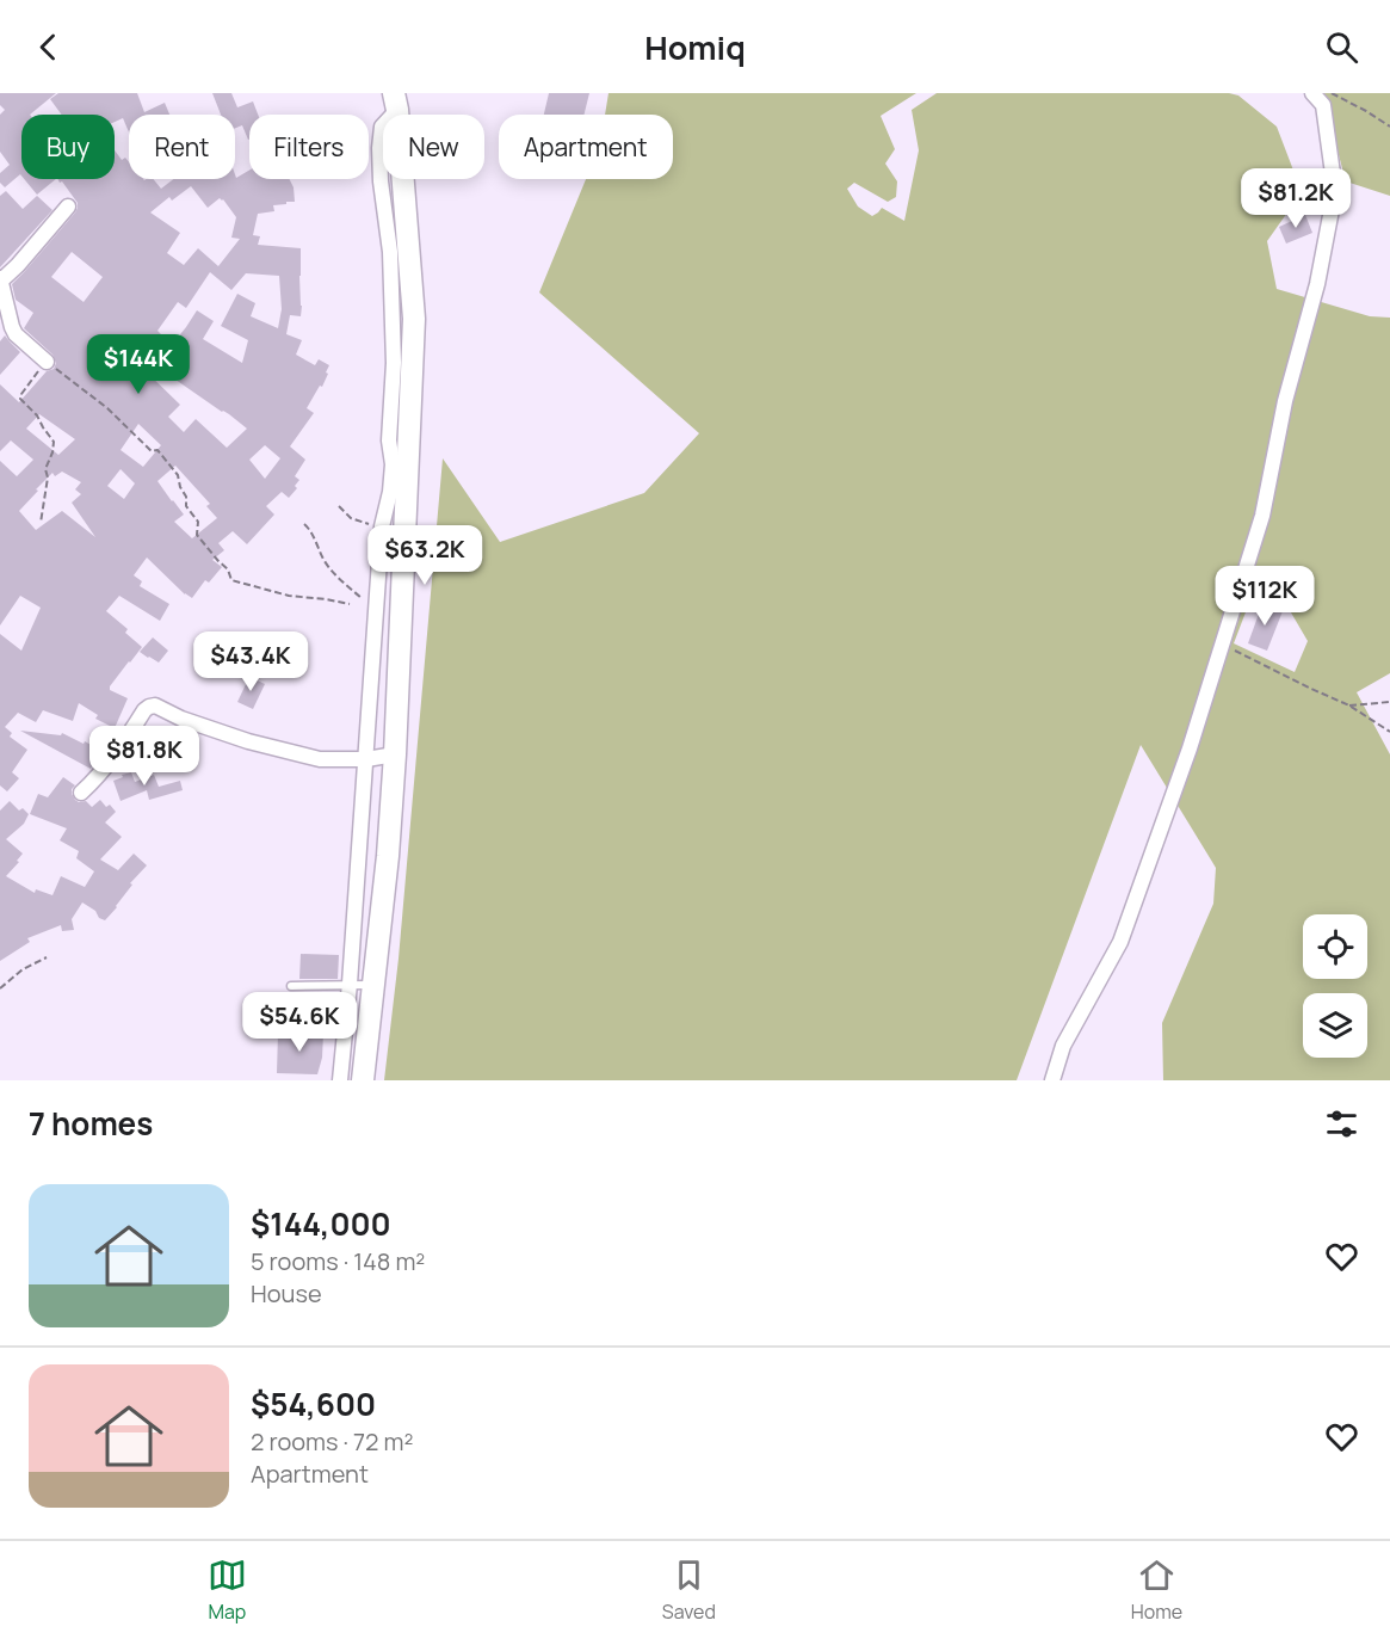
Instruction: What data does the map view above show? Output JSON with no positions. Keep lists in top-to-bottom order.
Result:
{
  "page": {
    "header": "Homiq",
    "chip": [
      "Buy",
      "Rent",
      "Filters",
      "New",
      "Apartment"
    ],
    "price": [
      "$81.2K",
      "$144K",
      "$63.2K",
      "$112K",
      "$43.4K",
      "$81.8K",
      "$54.6K"
    ],
    "heading": "7 homes",
    "list": [
      {
        "name": "$144,000",
        "note": "5 rooms · 148 m² · House"
      },
      {
        "name": "$54,600",
        "note": "2 rooms · 72 m² · Apartment"
      }
    ],
    "tabs": ["Map", "Saved", "Home"]
  }
}
